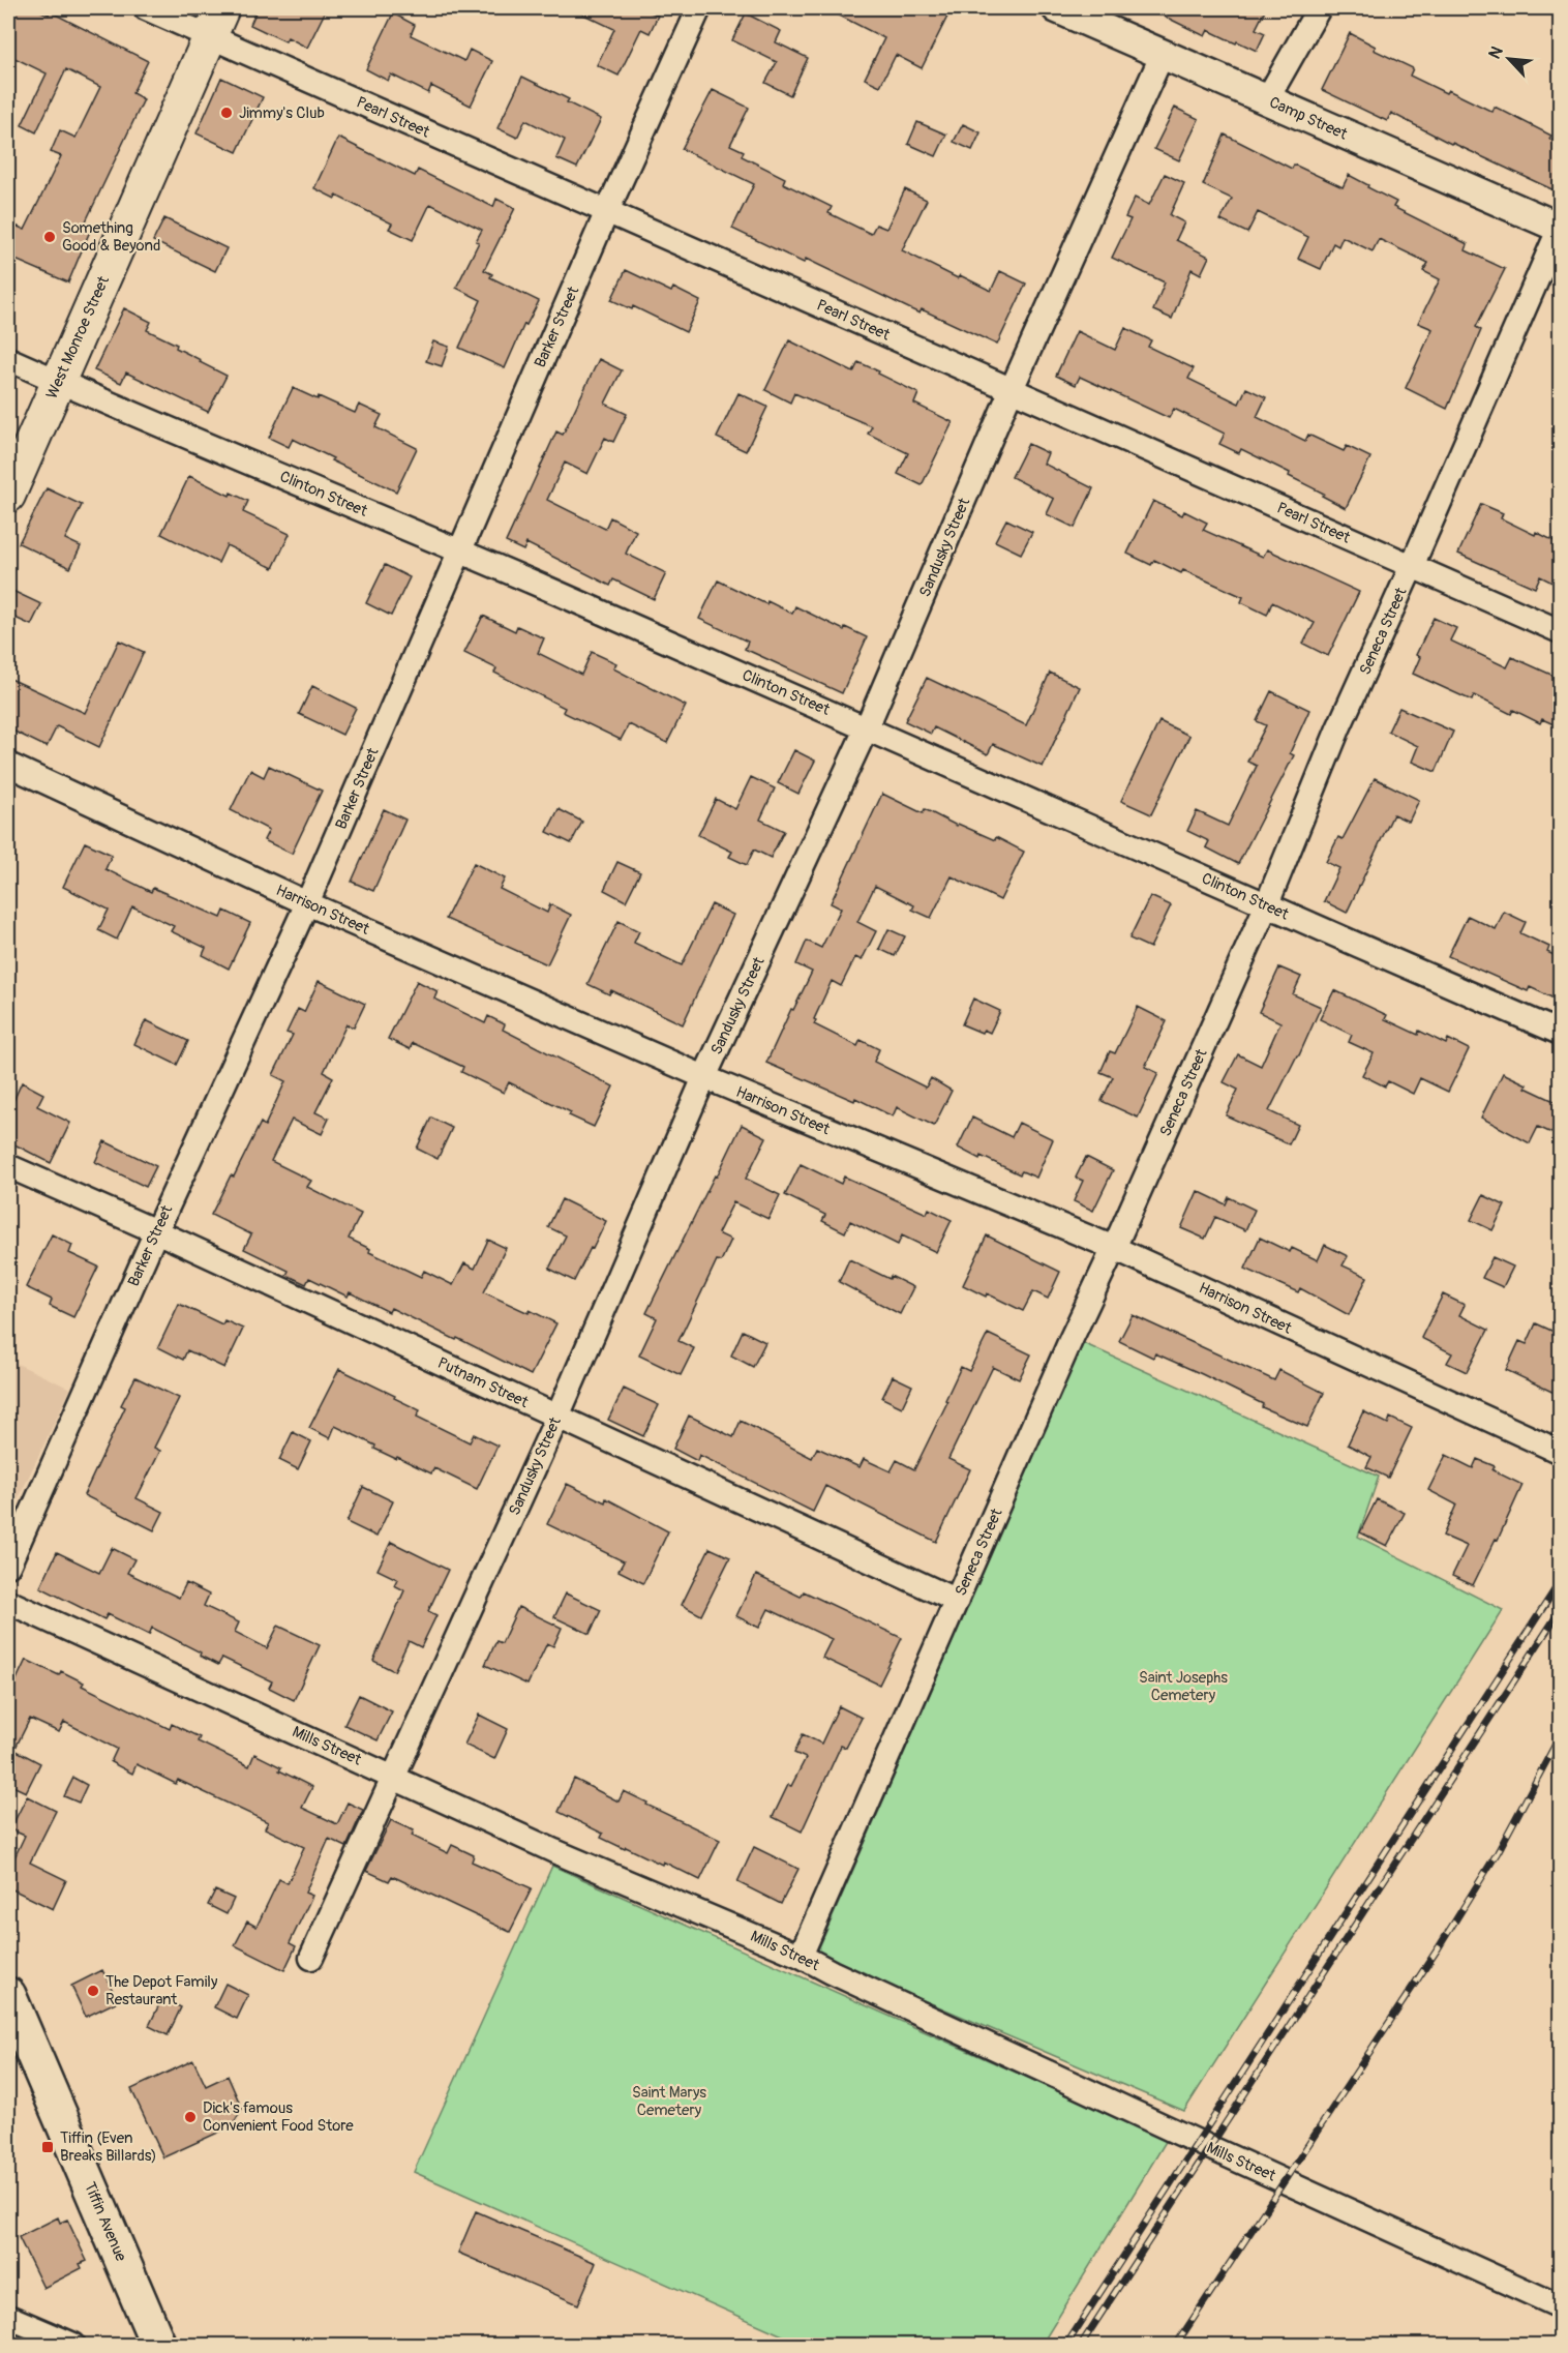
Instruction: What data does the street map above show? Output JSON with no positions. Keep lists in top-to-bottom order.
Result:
{
  "streets": {
    "main road": ["West Monroe Street", "Tiffin Avenue"],
    "street": [
      "Pearl Street",
      "Camp Street",
      "Barker Street",
      "Clinton Street",
      "Sandusky Street",
      "Seneca Street",
      "Harrison Street",
      "Putnam Street",
      "Mills Street"
    ]
  },
  "crossings": [
    ["Pearl Street", "Barker Street"],
    ["Pearl Street", "West Monroe Street"],
    ["Pearl Street", "Sandusky Street"],
    ["Pearl Street", "Seneca Street"],
    ["Camp Street", "Sandusky Street"],
    ["Camp Street", "Seneca Street"],
    ["Barker Street", "Clinton Street"],
    ["Barker Street", "Harrison Street"],
    ["Barker Street", "Putnam Street"],
    ["West Monroe Street", "Clinton Street"],
    ["Clinton Street", "Sandusky Street"],
    ["Clinton Street", "Seneca Street"],
    ["Sandusky Street", "Harrison Street"],
    ["Sandusky Street", "Putnam Street"],
    ["Sandusky Street", "Mills Street"],
    ["Seneca Street", "Harrison Street"],
    ["Seneca Street", "Putnam Street"],
    ["Seneca Street", "Mills Street"]
  ],
  "parks": ["Saint Josephs Cemetery", "Saint Marys Cemetery"],
  "places": {
    "other": [
      "Jimmy's Club",
      "Something Good & Beyond",
      "The Depot Family Restaurant",
      "Dick's famous Convenient Food Store"
    ],
    "transit": ["Tiffin (Even Breaks Billards)"]
  },
  "north": "top left"
}
